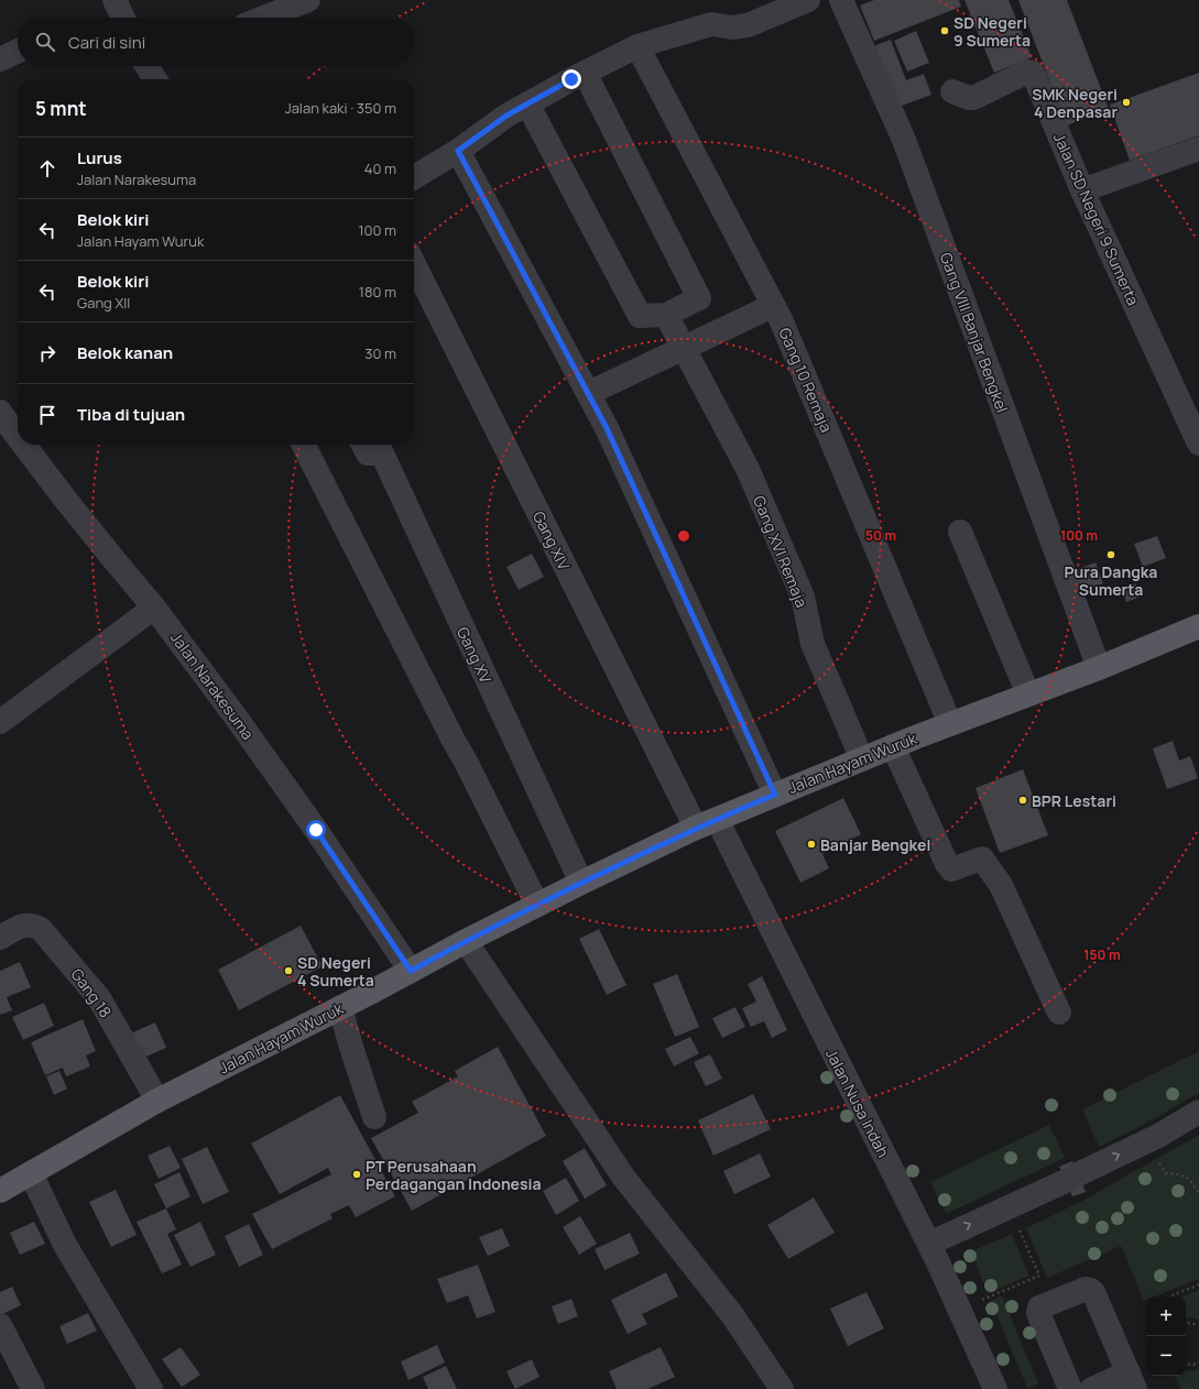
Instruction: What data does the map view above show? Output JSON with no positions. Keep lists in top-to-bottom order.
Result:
{
  "streets": {
    "main road": ["Jalan Hayam Wuruk"],
    "street": [
      "Jalan SD Negeri 9 Sumerta",
      "Gang VIII Banjar Bengkel",
      "Gang 10 Remaja",
      "Gang XIV",
      "Gang XVI Remaja",
      "Gang XV",
      "Jalan Narakesuma",
      "Gang 18",
      "Jalan Nusa Indah"
    ]
  },
  "crossings": [
    ["Gang VIII Banjar Bengkel", "Jalan Hayam Wuruk"],
    ["Gang 10 Remaja", "Jalan Hayam Wuruk"],
    ["Gang XIV", "Jalan Hayam Wuruk"],
    ["Gang XIV", "Jalan Nusa Indah"],
    ["Gang XVI Remaja", "Jalan Hayam Wuruk"],
    ["Gang XV", "Jalan Hayam Wuruk"],
    ["Jalan Narakesuma", "Jalan Hayam Wuruk"],
    ["Jalan Hayam Wuruk", "Gang 18"],
    ["Jalan Hayam Wuruk", "Jalan Nusa Indah"]
  ],
  "places": [
    "SD Negeri 9 Sumerta",
    "SMK Negeri 4 Denpasar",
    "Pura Dangka Sumerta",
    "BPR Lestari",
    "Banjar Bengkel",
    "SD Negeri 4 Sumerta",
    "PT Perusahaan Perdagangan Indonesia"
  ],
  "page": {
    "search": "Cari di sini",
    "heading": ["5 mnt", "Jalan kaki · 350 m"],
    "list": [
      ["Lurus", "Jalan Narakesuma", "40 m"],
      ["Belok kiri", "Jalan Hayam Wuruk", "100 m"],
      ["Belok kiri", "Gang XII", "180 m"],
      ["Belok kanan", "30 m"],
      "Tiba di tujuan"
    ],
    "map_buttons": ["+", "−"]
  },
  "rings": ["50 m", "100 m", "150 m"]
}
